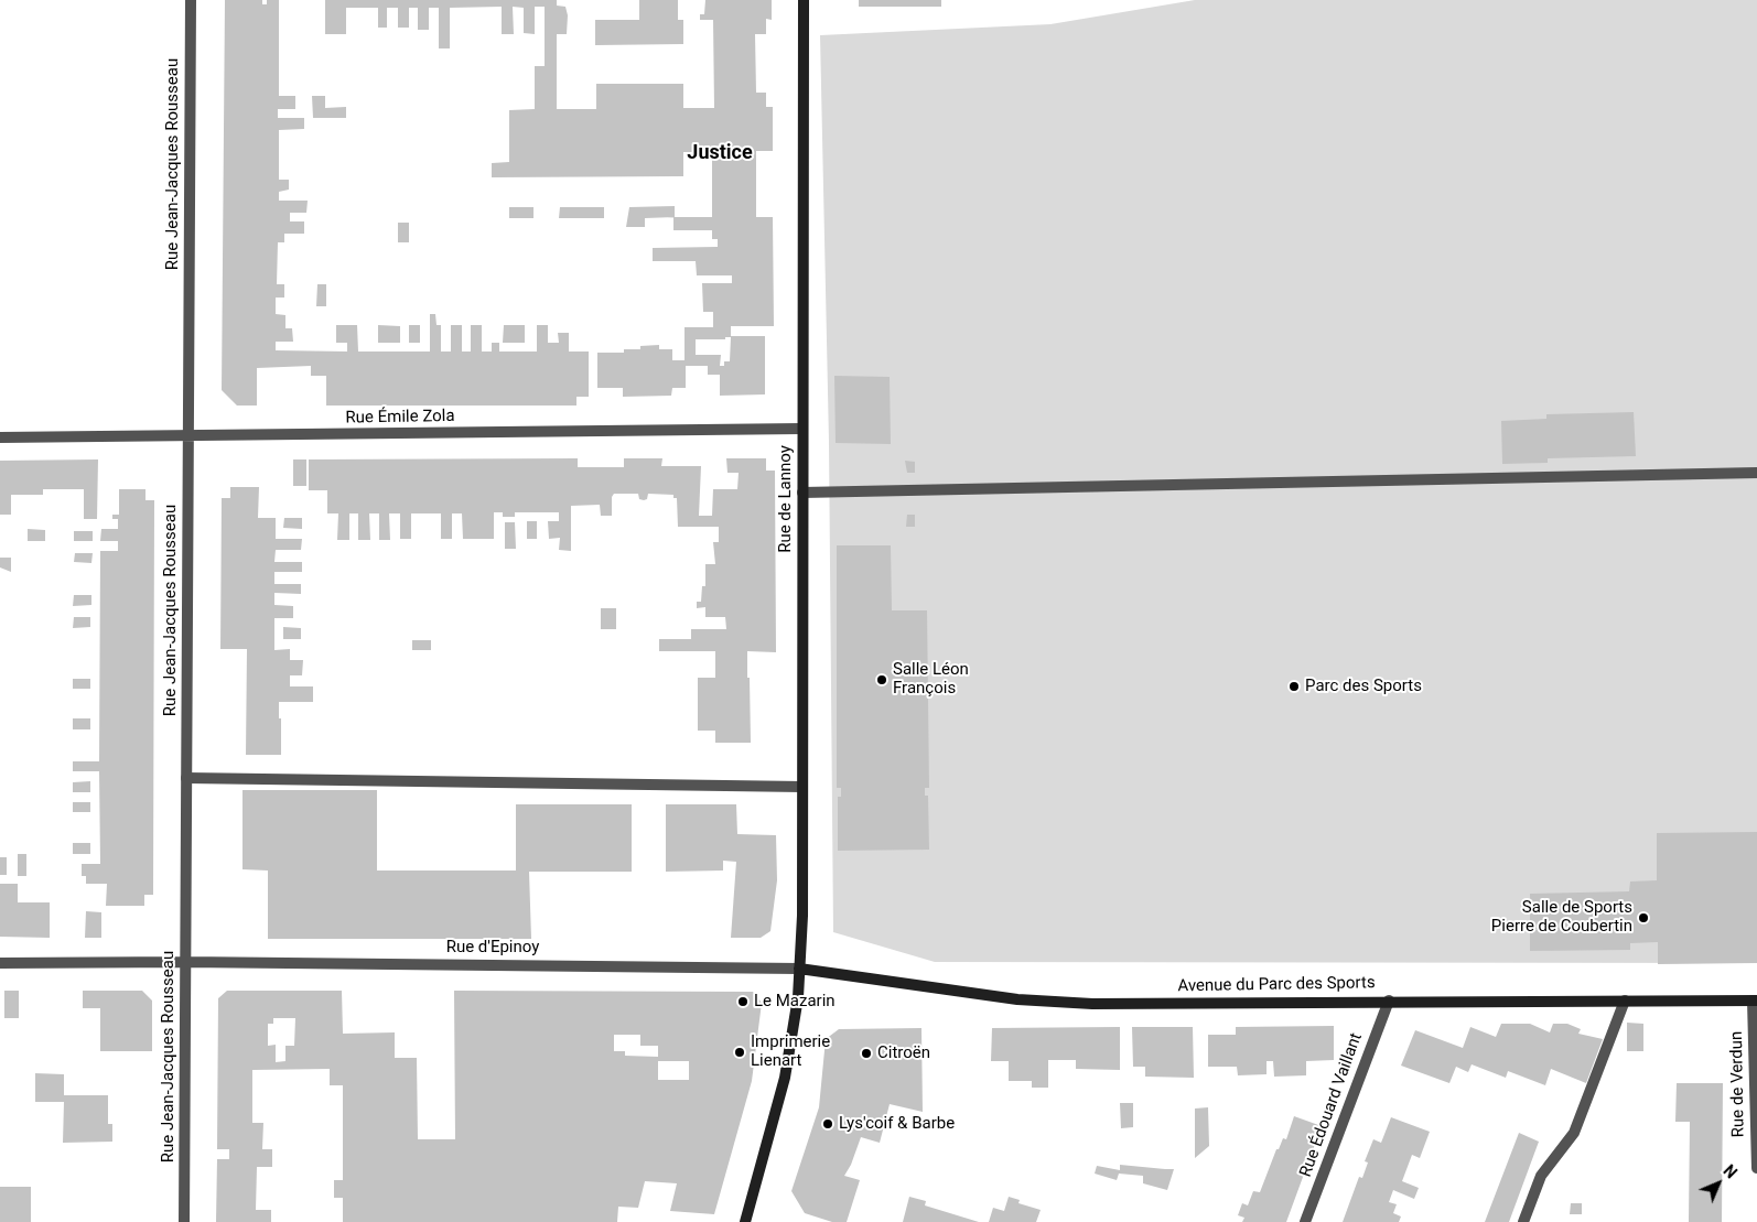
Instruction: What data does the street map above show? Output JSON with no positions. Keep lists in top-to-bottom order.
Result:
{
  "streets": {
    "main road": ["Rue de Lannoy", "Avenue du Parc des Sports"],
    "street": [
      "Rue Jean-Jacques Rousseau",
      "Rue Émile Zola",
      "Rue d'Epinoy",
      "Rue de Verdun",
      "Rue Édouard Vaillant"
    ]
  },
  "crossings": [
    ["Rue Jean-Jacques Rousseau", "Rue Émile Zola"],
    ["Rue Jean-Jacques Rousseau", "Rue d'Epinoy"],
    ["Rue Émile Zola", "Rue de Lannoy"],
    ["Rue de Lannoy", "Rue d'Epinoy"],
    ["Rue de Lannoy", "Avenue du Parc des Sports"],
    ["Rue d'Epinoy", "Avenue du Parc des Sports"],
    ["Avenue du Parc des Sports", "Rue de Verdun"],
    ["Avenue du Parc des Sports", "Rue Édouard Vaillant"]
  ],
  "districts": ["Justice"],
  "places": [
    "Salle Léon François",
    "Parc des Sports",
    "Salle de Sports Pierre de Coubertin",
    "Le Mazarin",
    "Imprimerie Lienart",
    "Citroën",
    "Lys'coif & Barbe"
  ],
  "north": "top right"
}
